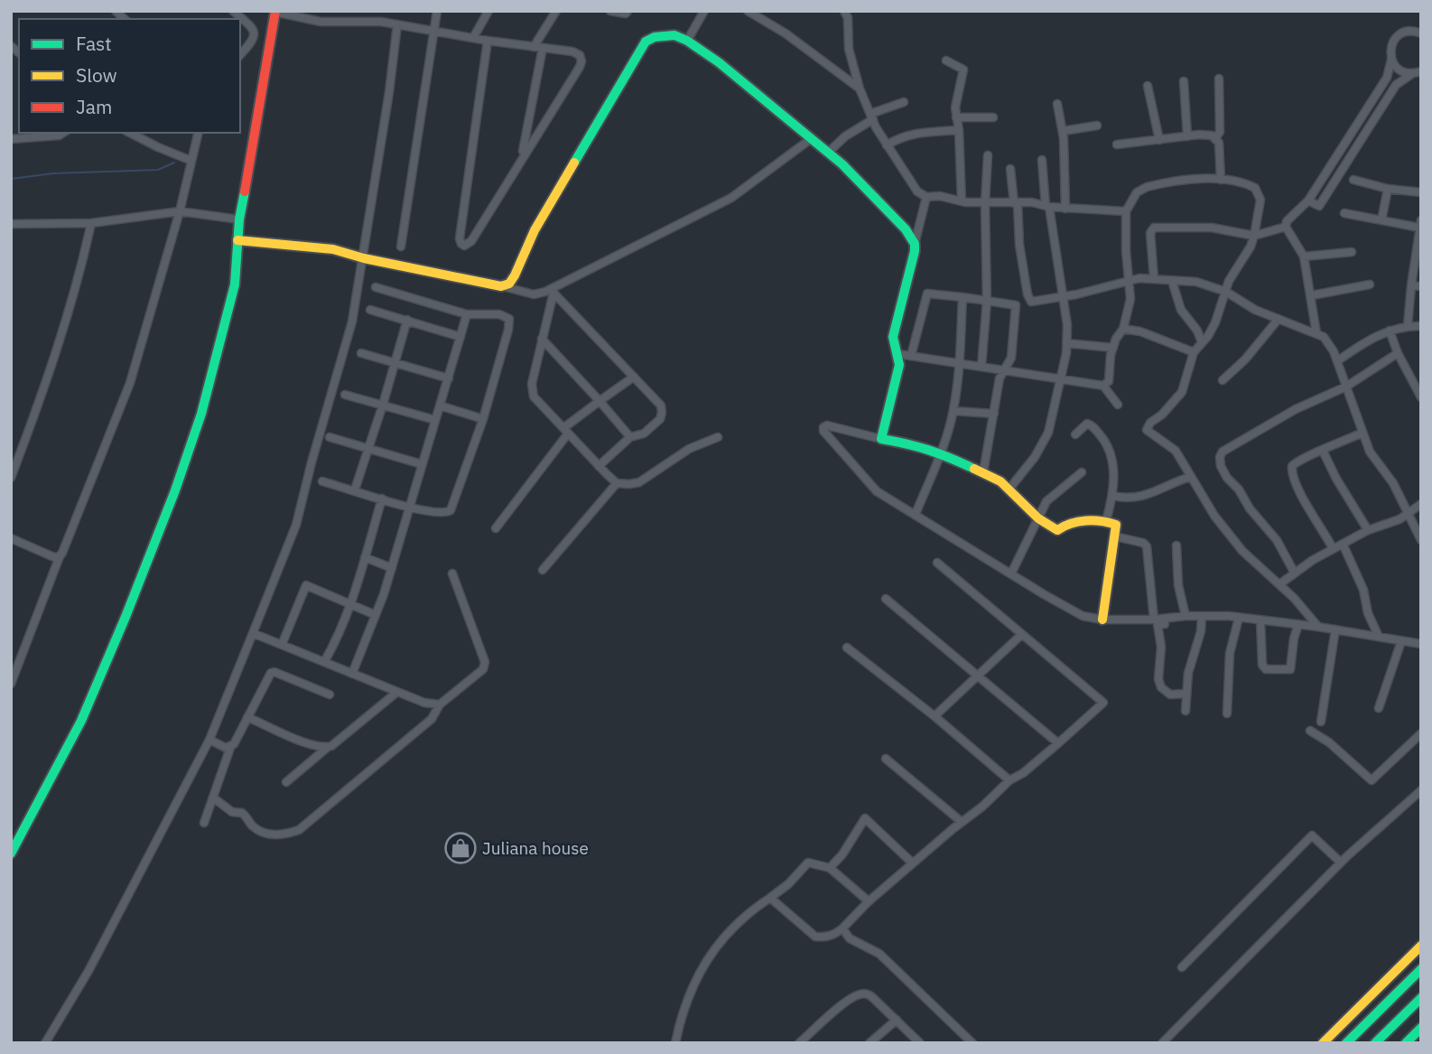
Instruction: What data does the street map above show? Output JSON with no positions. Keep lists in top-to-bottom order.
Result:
{
  "places": {
    "shop": ["Juliana house"]
  },
  "legend": ["Fast", "Slow", "Jam"]
}
